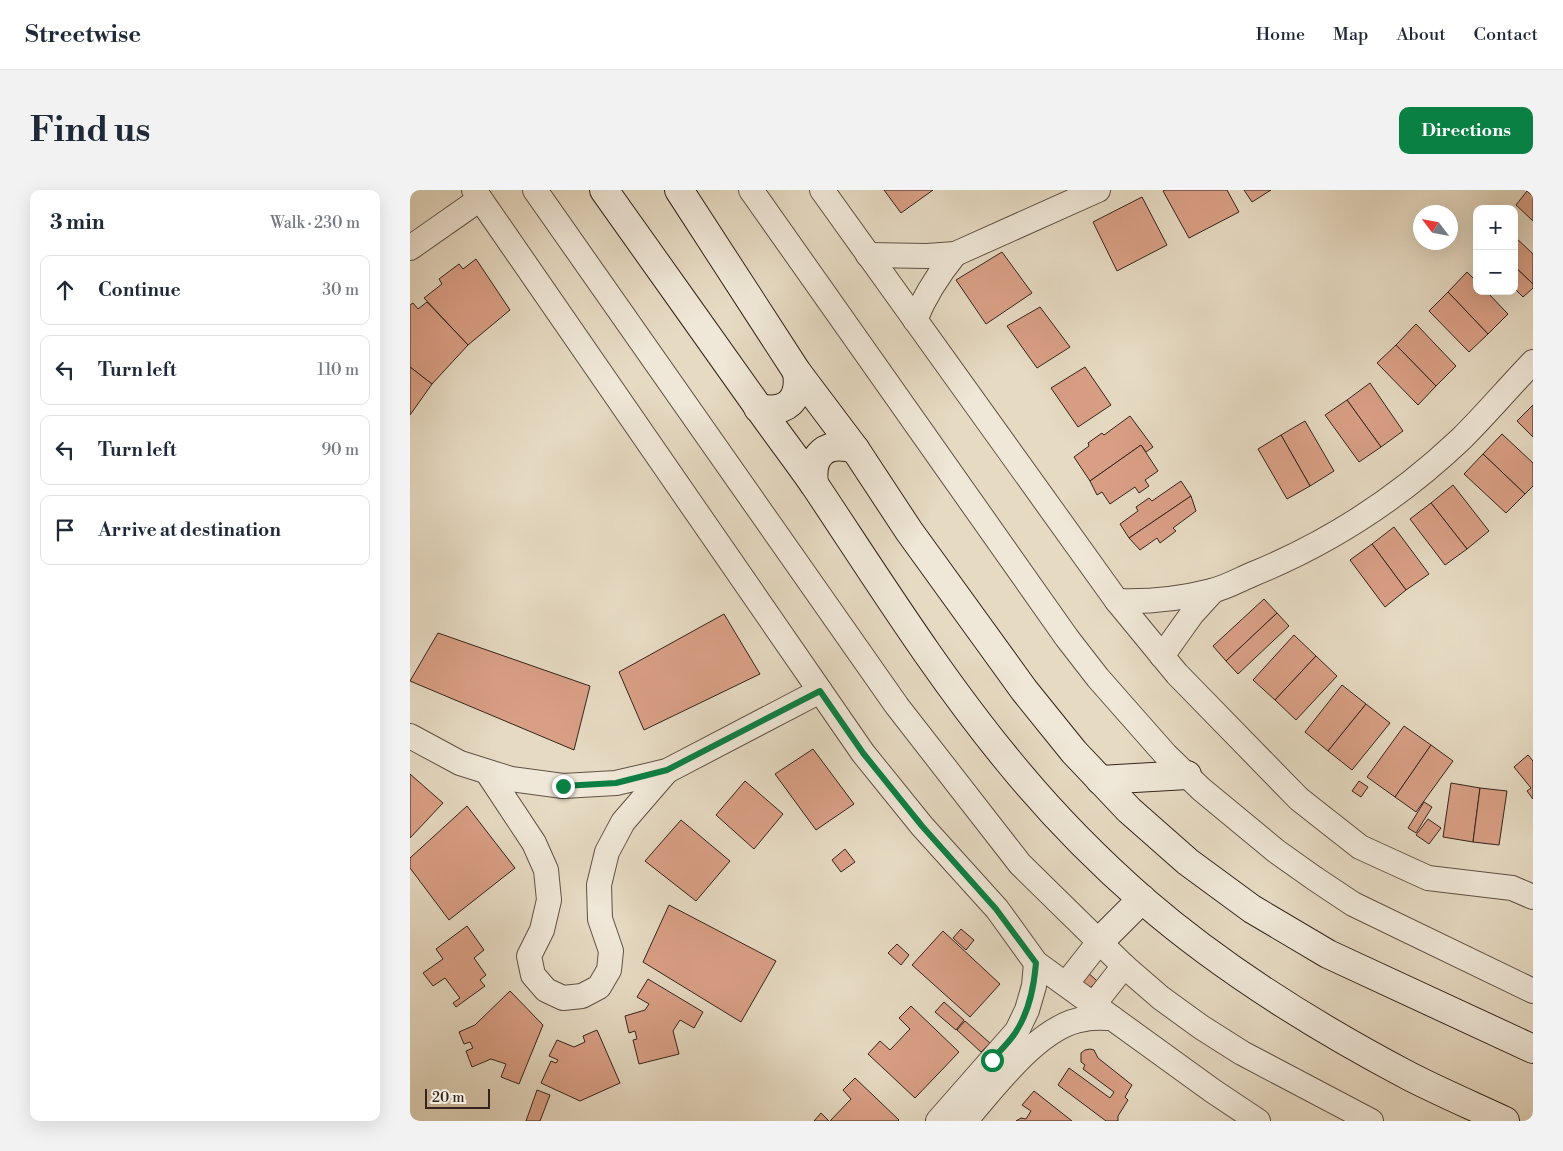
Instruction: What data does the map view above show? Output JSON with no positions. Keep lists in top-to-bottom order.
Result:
{
  "scale_bar": "20 m",
  "north": "top left",
  "page": {
    "header": "Streetwise",
    "nav": [
      "Home",
      "Map",
      "About",
      "Contact"
    ],
    "buttons": "Directions",
    "title": "Find us",
    "heading": ["3 min", "Walk · 230 m"],
    "map_buttons": ["+", "−"],
    "list": [
      ["Continue", "30 m"],
      ["Turn left", "110 m"],
      ["Turn left", "90 m"],
      "Arrive at destination"
    ],
    "scale": "20 m"
  }
}
